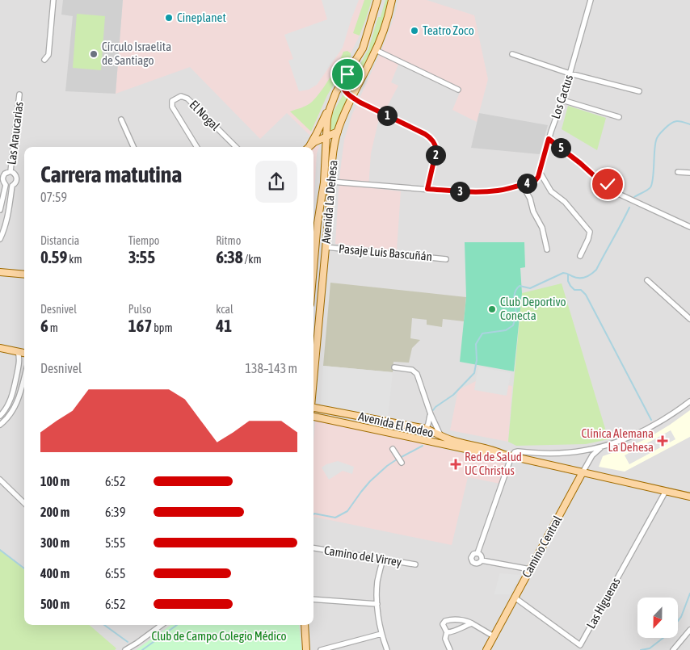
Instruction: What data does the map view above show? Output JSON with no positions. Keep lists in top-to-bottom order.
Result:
{
  "streets": {
    "main road": ["Avenida La Dehesa", "Avenida El Rodeo", "Camino Central"],
    "street": [
      "Los Cactus",
      "El Nogal",
      "Las Araucarias",
      "Pasaje Luis Bascuñán",
      "Camino del Virrey",
      "Las Higueras"
    ]
  },
  "crossings": [
    ["Avenida La Dehesa", "Pasaje Luis Bascuñán"],
    ["Avenida El Rodeo", "Camino Central"],
    ["Avenida El Rodeo", "Las Higueras"],
    ["Camino Central", "Las Higueras"]
  ],
  "parks": ["Club de Campo Colegio Médico"],
  "places": {
    "other": [
      "Cineplanet",
      "Teatro Zoco",
      "Círculo Israelita de Santiago",
      "Club Deportivo Conecta"
    ],
    "health": ["Clínica Alemana La Dehesa", "Red de Salud UC Christus"]
  },
  "north": "bottom",
  "page": {
    "pins": [
      "1",
      "5",
      "2",
      "4",
      "3"
    ],
    "heading": ["Carrera matutina", "07:59"],
    "stats": [
      ["Distancia", "0.59 km"],
      ["Tiempo", "3:55"],
      ["Ritmo", "6:38 /km"],
      ["Desnivel", "6 m"],
      ["Pulso", "167 bpm"],
      ["kcal", "41"]
    ],
    "chart": ["Desnivel", "138–143 m"],
    "list": [
      {
        "name": "100 m",
        "note": "6:52"
      },
      {
        "name": "200 m",
        "note": "6:39"
      },
      {
        "name": "300 m",
        "note": "5:55"
      },
      {
        "name": "400 m",
        "note": "6:55"
      },
      {
        "name": "500 m",
        "note": "6:52"
      }
    ]
  }
}
